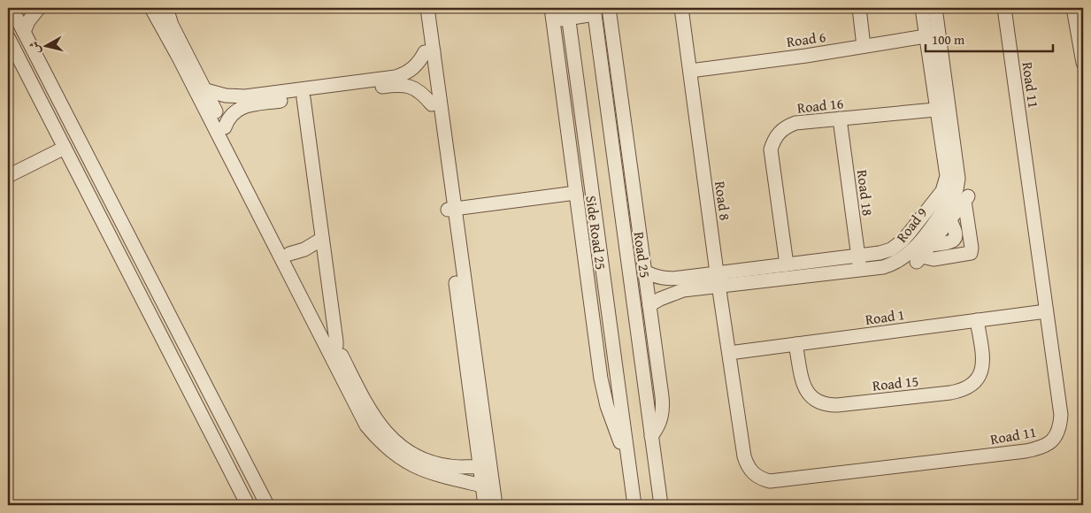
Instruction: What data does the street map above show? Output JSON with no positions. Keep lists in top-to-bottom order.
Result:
{
  "streets": {
    "street": [
      "Road 6",
      "Road 11",
      "Road 16",
      "Road 18",
      "Road 8",
      "Road 9",
      "Side Road 25",
      "Road 25",
      "Road 1",
      "Road 15"
    ]
  },
  "crossings": [
    ["Road 6", "Road 8"],
    ["Road 6", "Road 9"],
    ["Road 11", "Road 8"],
    ["Road 11", "Road 1"],
    ["Road 16", "Road 18"],
    ["Road 16", "Road 9"],
    ["Road 18", "Road 9"],
    ["Road 8", "Road 9"],
    ["Road 8", "Road 1"],
    ["Road 1", "Road 15"]
  ],
  "scale_bar": "100 m",
  "north": "left"
}
